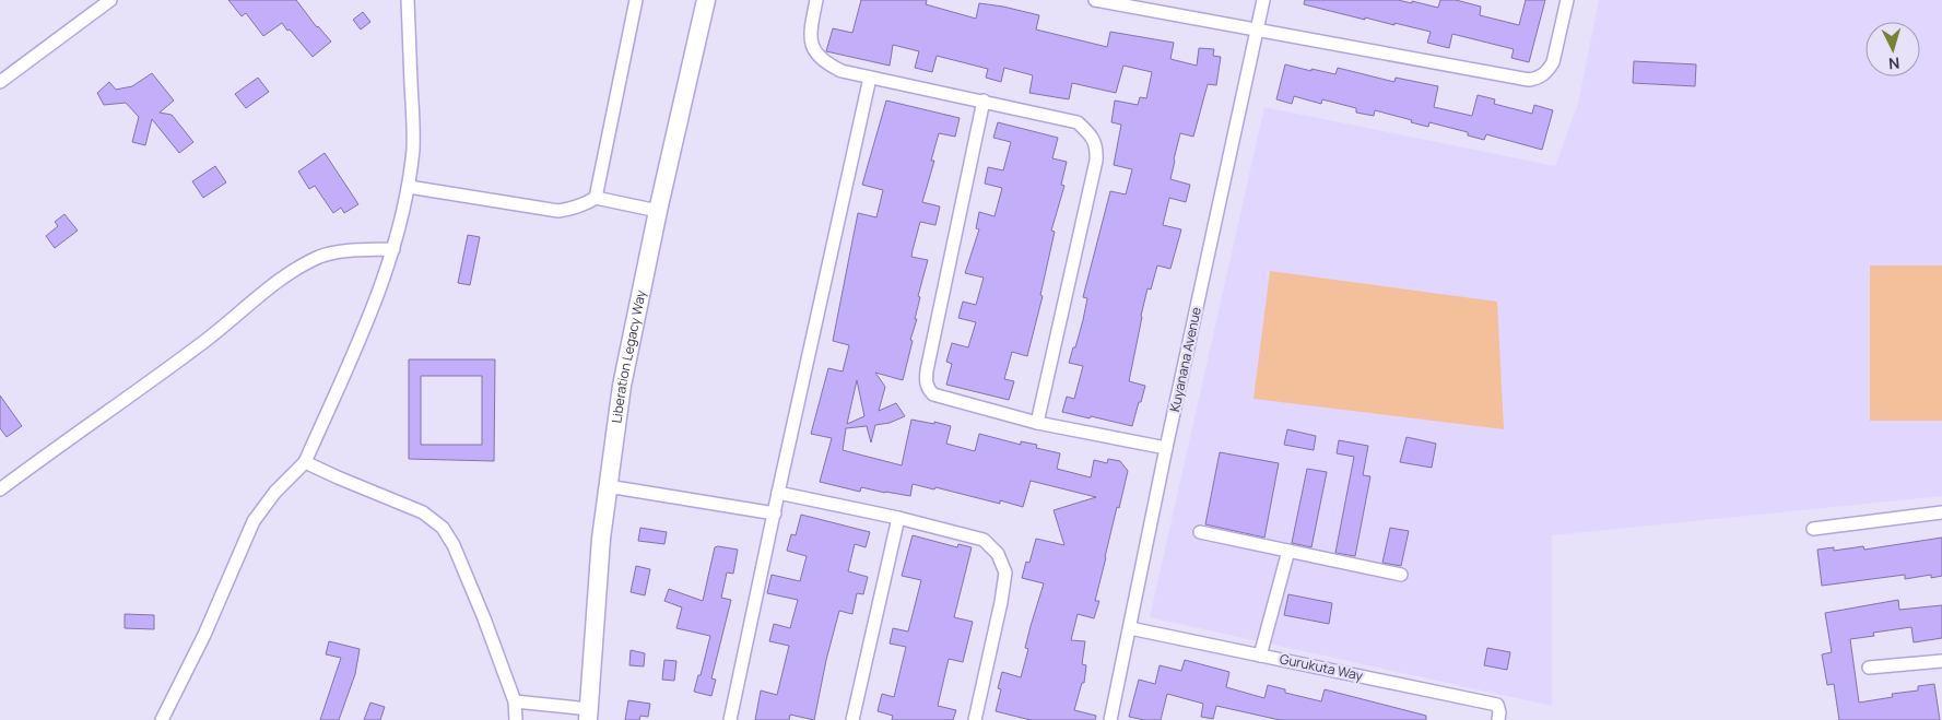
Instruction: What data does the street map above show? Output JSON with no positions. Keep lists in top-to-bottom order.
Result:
{
  "streets": {
    "main road": ["Liberation Legacy Way"],
    "street": ["Kuyanana Avenue", "Gurukuta Way"]
  },
  "crossings": [
    ["Kuyanana Avenue", "Gurukuta Way"]
  ],
  "north": "bottom"
}
